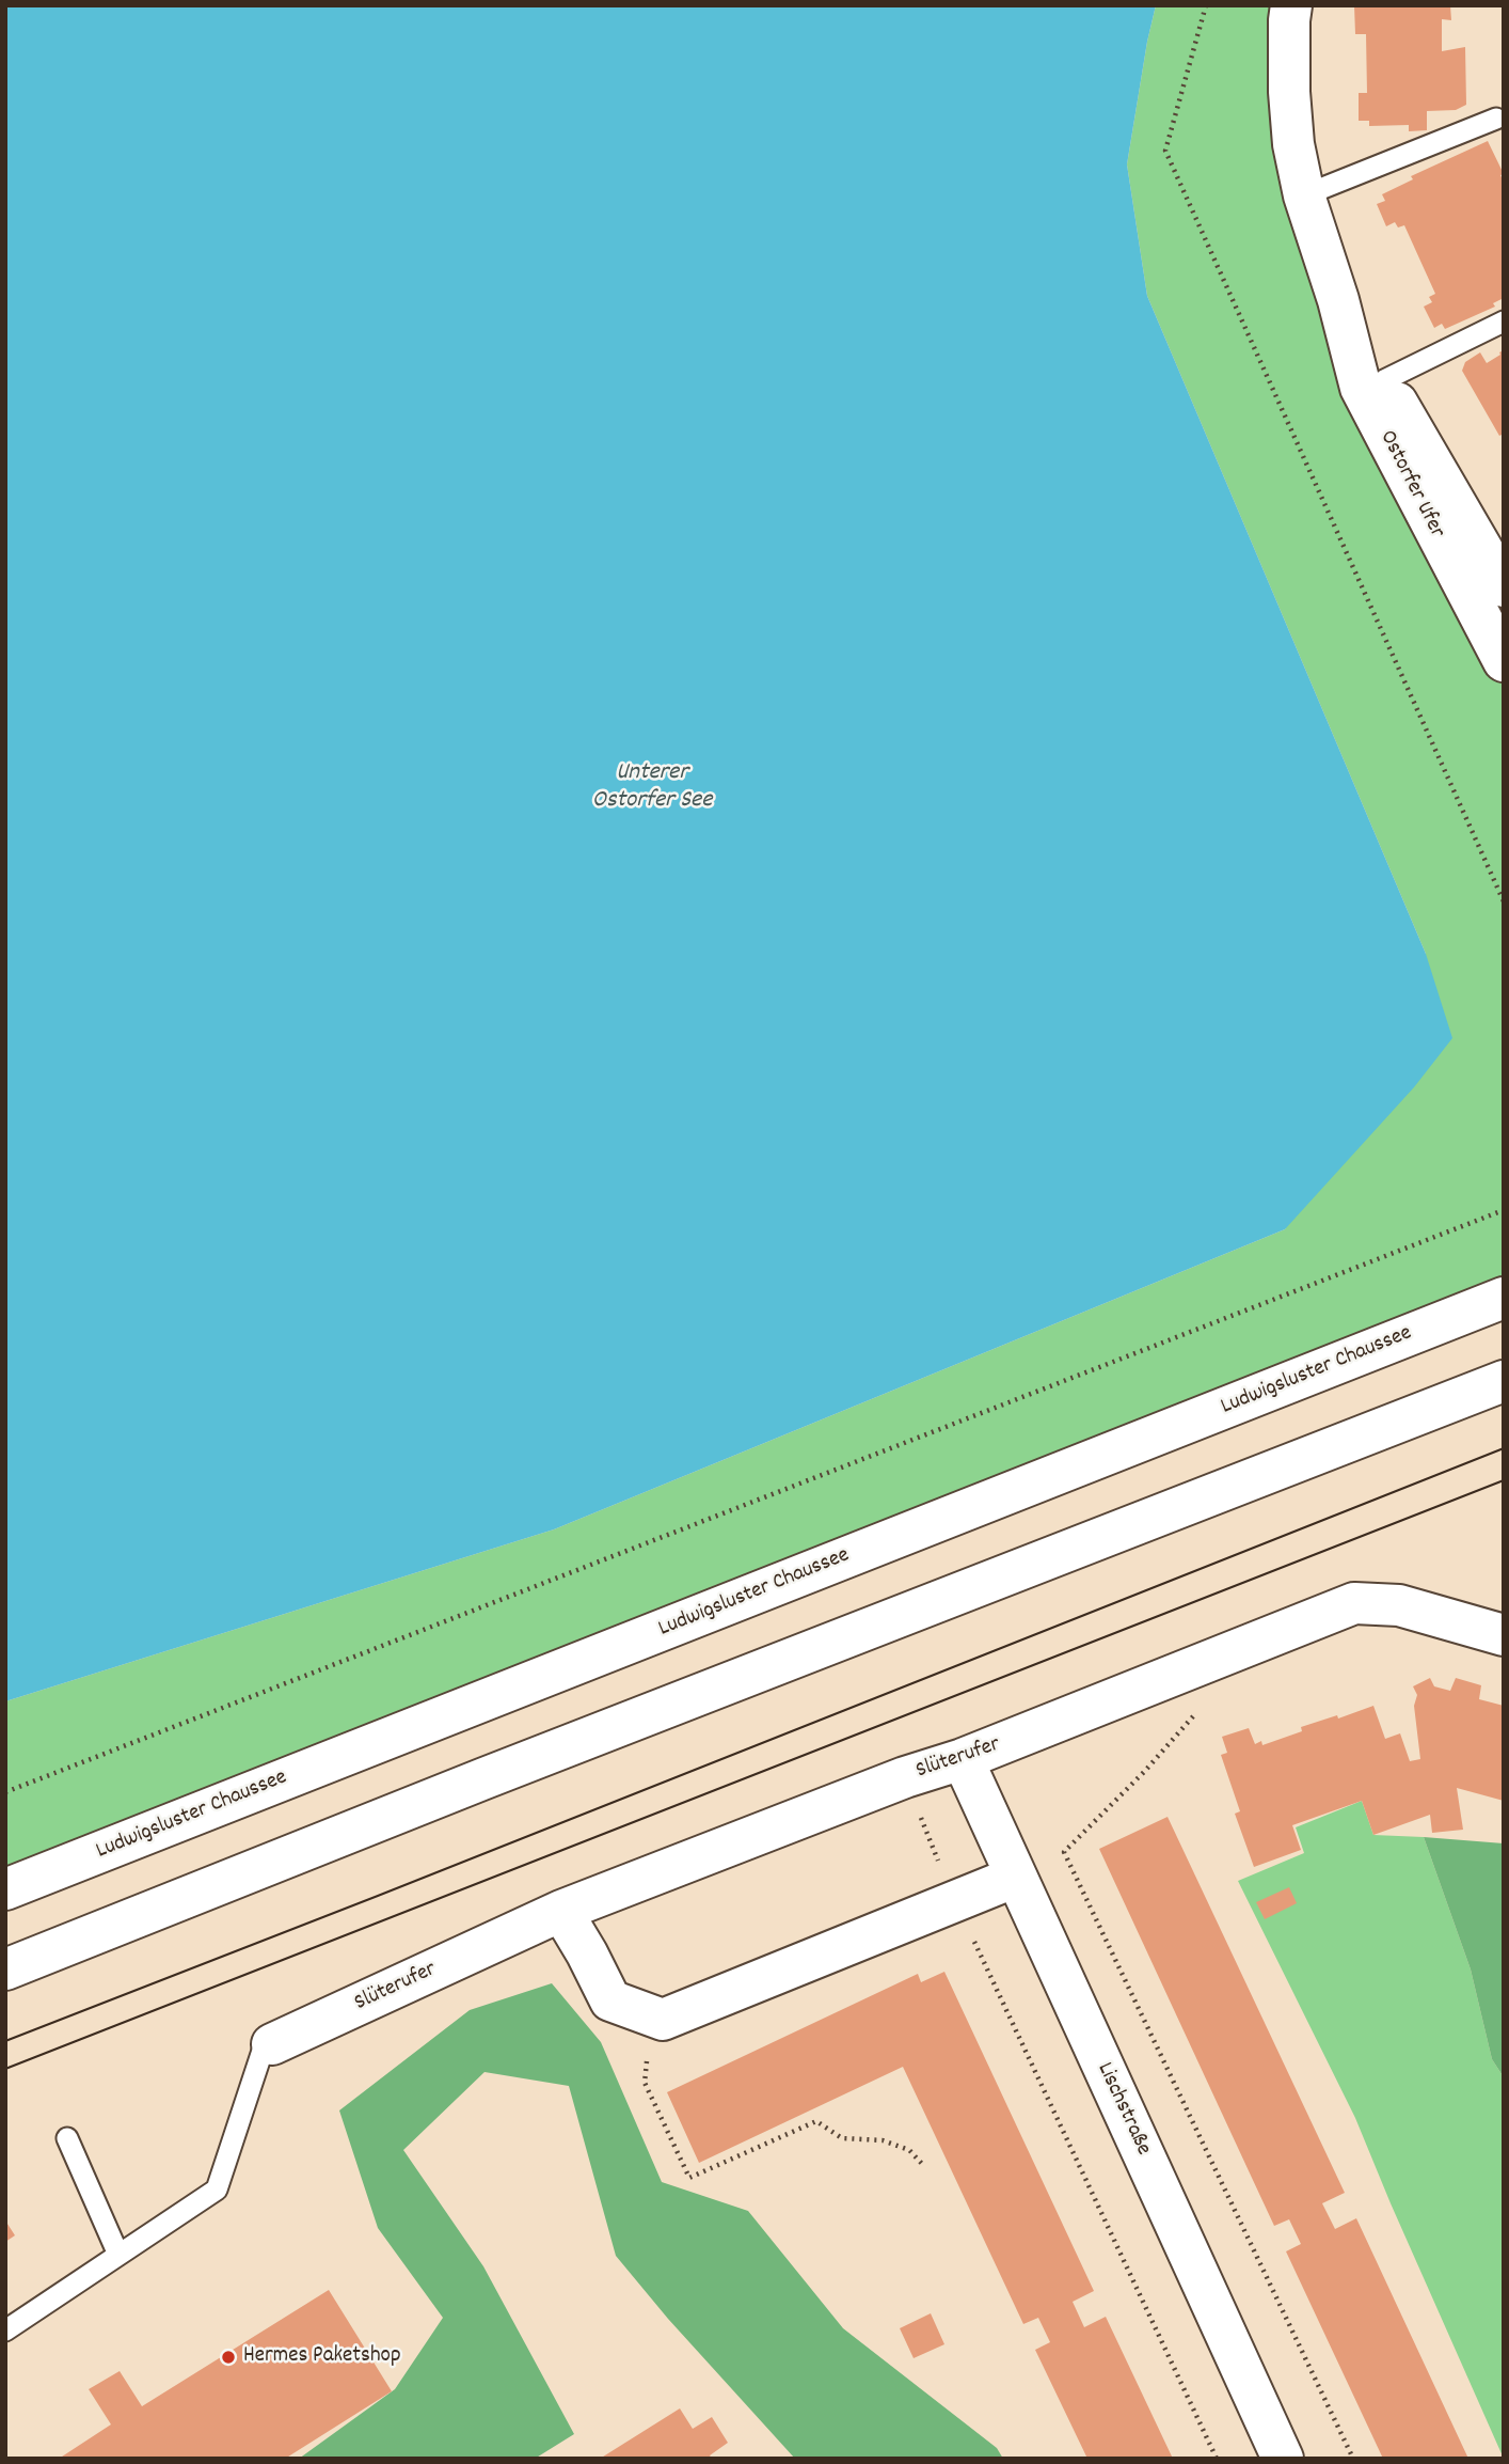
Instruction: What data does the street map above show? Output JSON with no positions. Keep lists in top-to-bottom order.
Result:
{
  "streets": {
    "street": [
      "Ostorfer Ufer",
      "Ludwigsluster Chaussee",
      "Slüterufer",
      "Lischstraße"
    ]
  },
  "crossings": [
    ["Slüterufer", "Lischstraße"]
  ],
  "water": ["Unterer Ostorfer See"],
  "places": ["Hermes Paketshop"]
}
